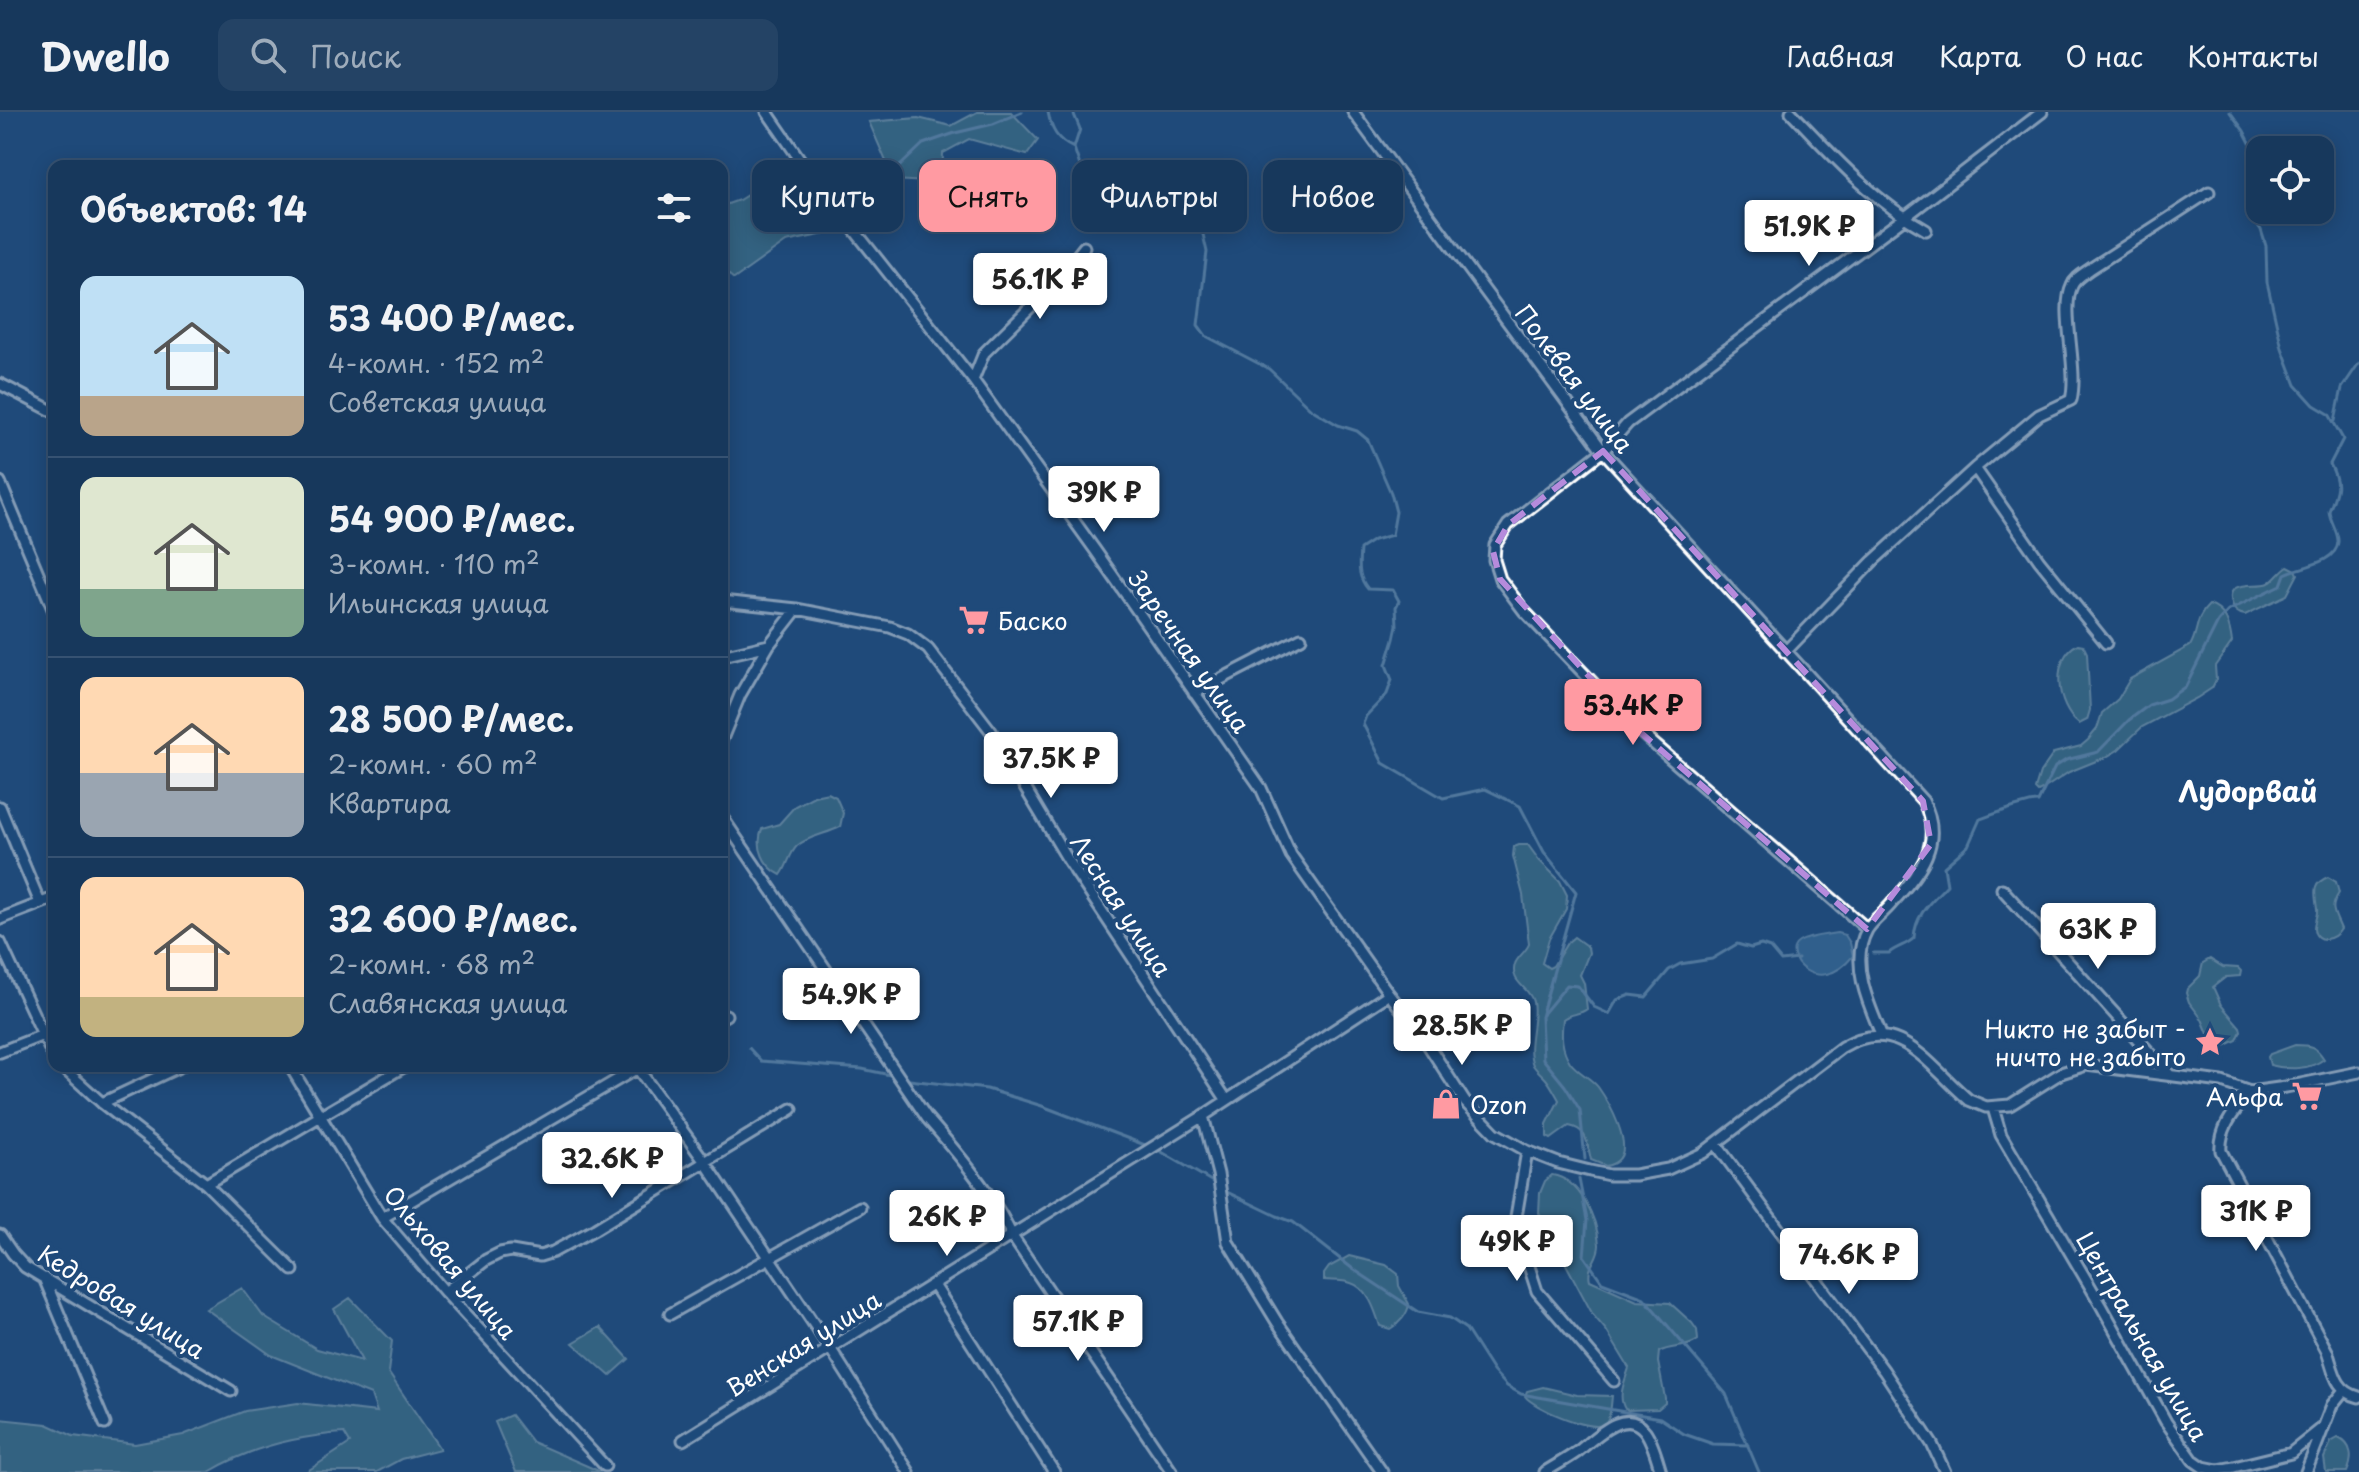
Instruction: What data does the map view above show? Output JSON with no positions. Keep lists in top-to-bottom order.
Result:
{
  "streets": {
    "street": [
      "Полевая улица",
      "Заречная улица",
      "Лесная улица",
      "Ольховая улица",
      "Кедровая улица",
      "Центральная улица",
      "Венская улица"
    ]
  },
  "crossings": [
    ["Заречная улица", "Венская улица"],
    ["Лесная улица", "Венская улица"]
  ],
  "districts": ["Лудорвай"],
  "places": {
    "supermarket": ["Баско", "Альфа"],
    "place": ["Никто не забыт - ничто не забыто"],
    "shop": ["Ozon"]
  },
  "page": {
    "header": "Dwello",
    "search": "Поиск",
    "nav": [
      "Главная",
      "Карта",
      "О нас",
      "Контакты"
    ],
    "chip": [
      "Купить",
      "Снять",
      "Фильтры",
      "Новое"
    ],
    "heading": "Объектов: 14",
    "price": [
      "51.9K ₽",
      "56.1K ₽",
      "39K ₽",
      "53.4K ₽",
      "37.5K ₽",
      "63K ₽",
      "54.9K ₽",
      "28.5K ₽",
      "32.6K ₽",
      "31K ₽",
      "26K ₽",
      "49K ₽",
      "74.6K ₽",
      "57.1K ₽"
    ],
    "list": [
      {
        "name": "53 400 ₽/мес.",
        "note": "4-комн. · 152 m² · Советская улица"
      },
      {
        "name": "54 900 ₽/мес.",
        "note": "3-комн. · 110 m² · Ильинская улица"
      },
      {
        "name": "28 500 ₽/мес.",
        "note": "2-комн. · 60 m² · Квартира"
      },
      {
        "name": "32 600 ₽/мес.",
        "note": "2-комн. · 68 m² · Славянская улица"
      }
    ]
  }
}
